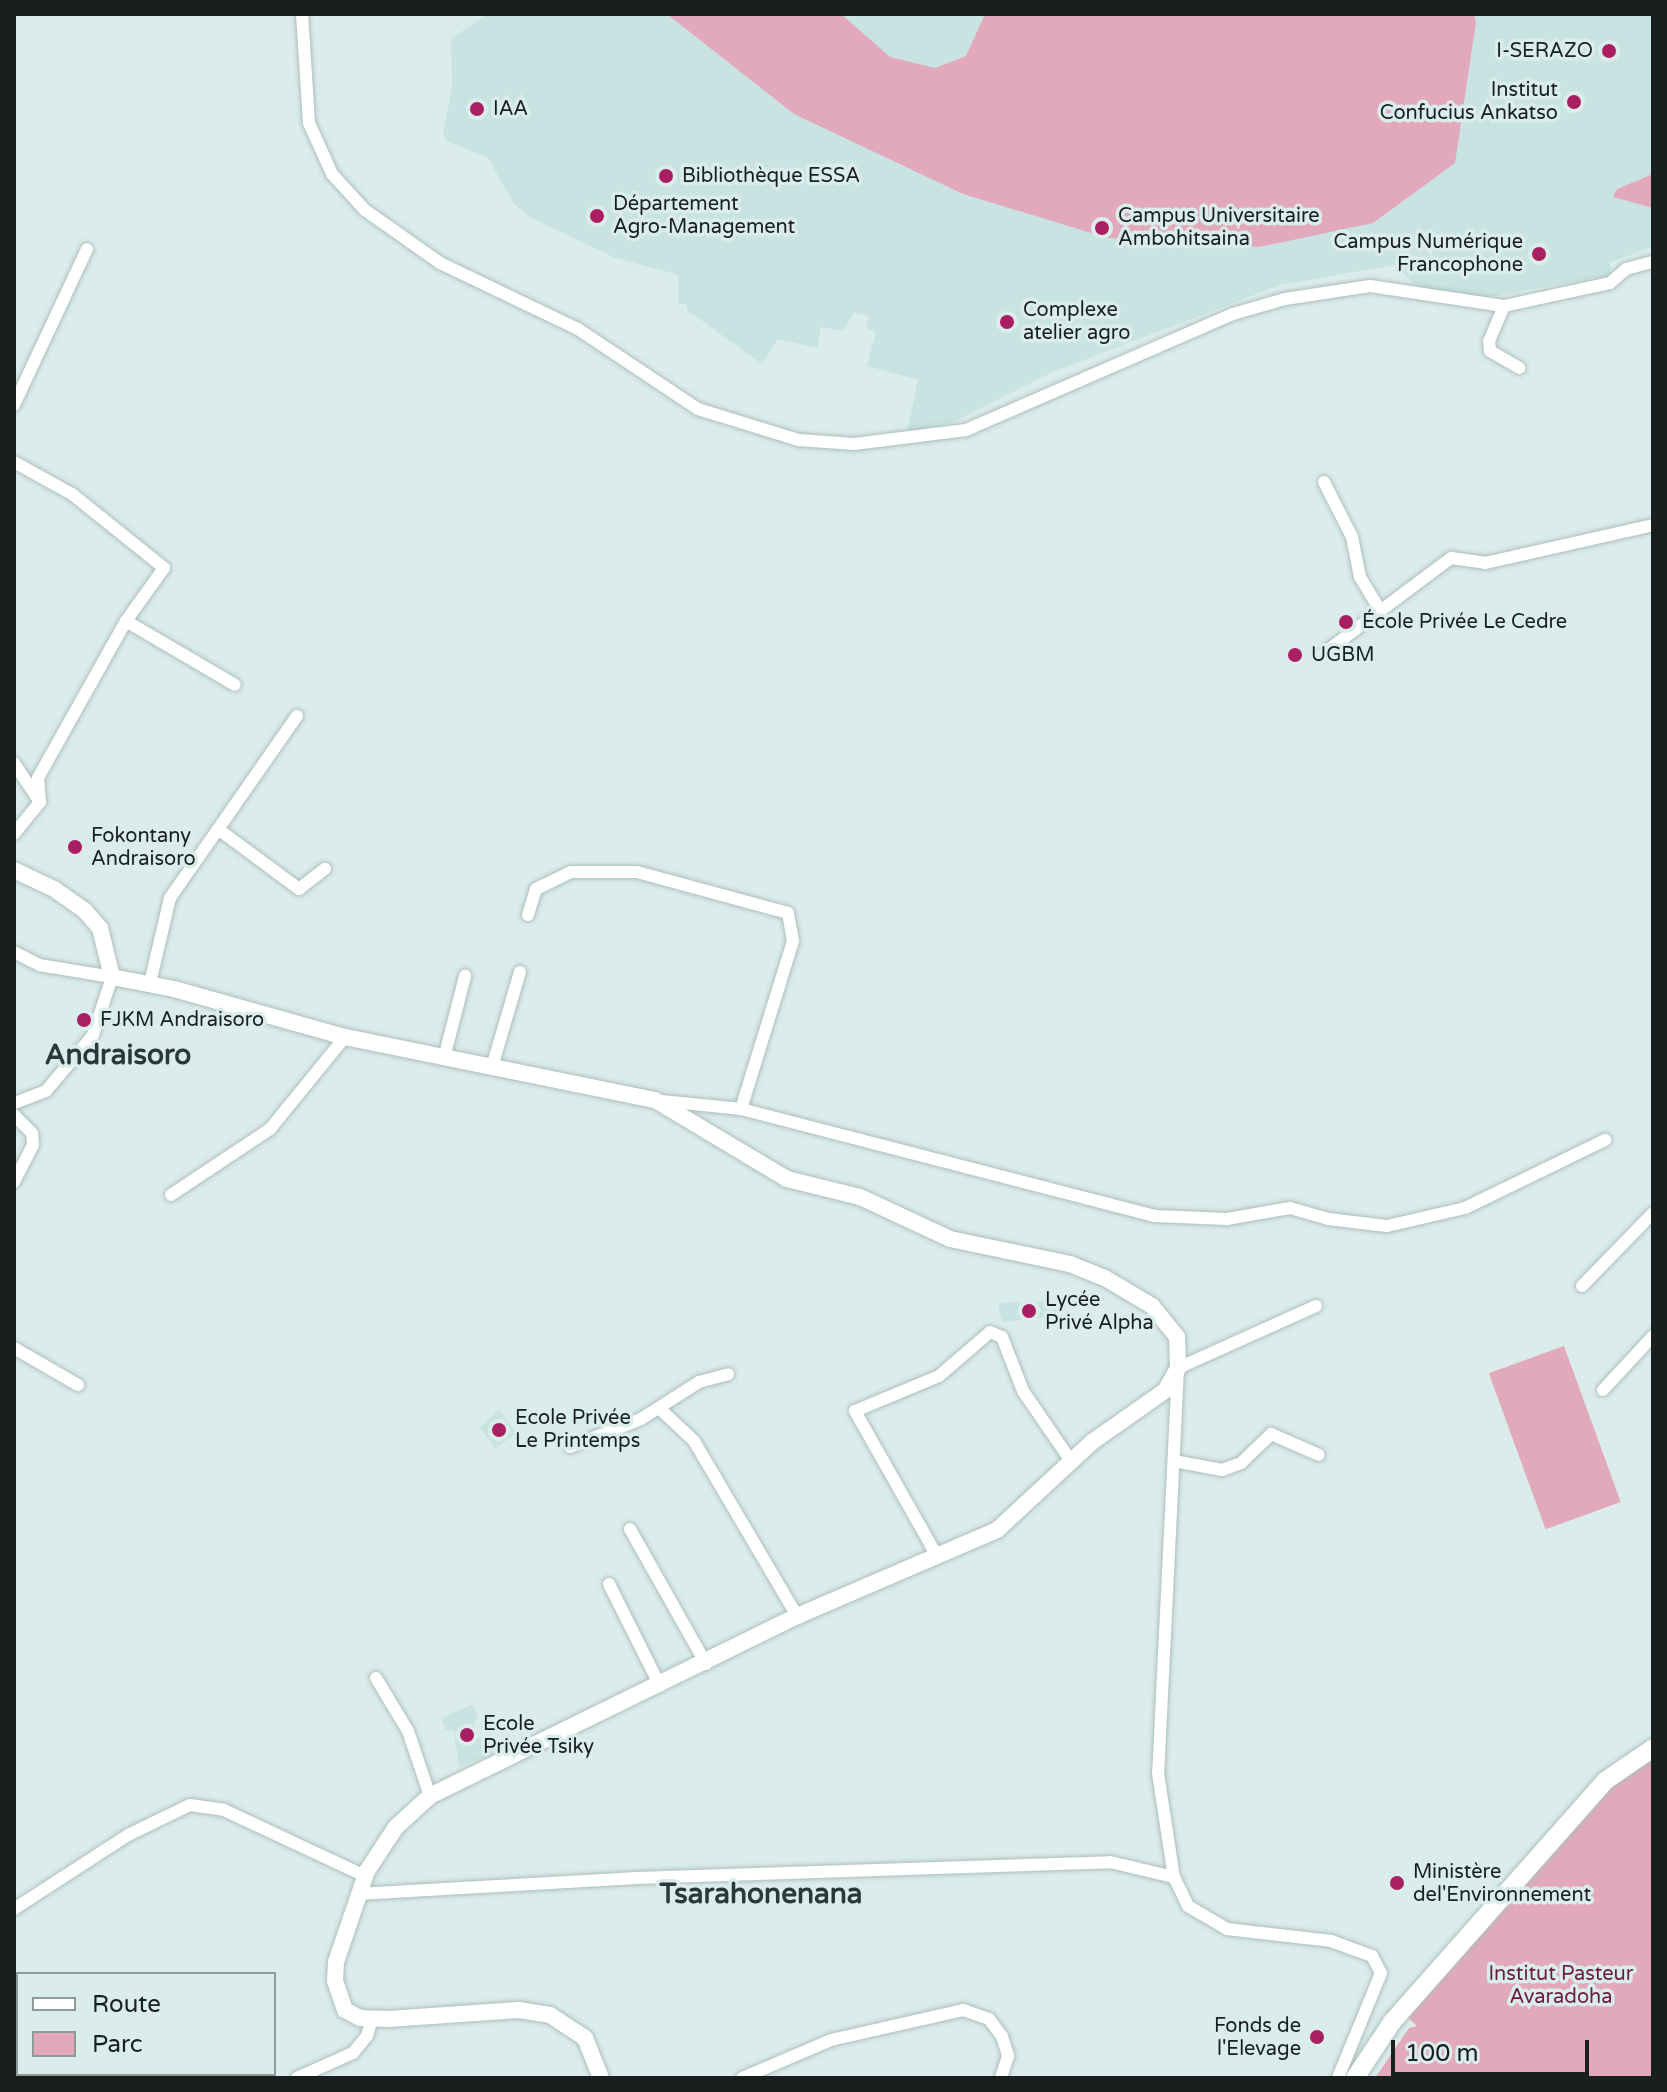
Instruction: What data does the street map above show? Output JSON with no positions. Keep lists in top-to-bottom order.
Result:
{
  "districts": ["Andraisoro", "Tsarahonenana"],
  "parks": ["Institut Pasteur Avaradoha"],
  "places": [
    "I-SERAZO",
    "Institut Confucius Ankatso",
    "IAA",
    "Bibliothèque ESSA",
    "Département Agro-Management",
    "Campus Universitaire Ambohitsaina",
    "Campus Numérique Francophone",
    "Complexe atelier agro",
    "École Privée Le Cedre",
    "UGBM",
    "Fokontany Andraisoro",
    "FJKM Andraisoro",
    "Lycée Privé Alpha",
    "Ecole Privée Le Printemps",
    "Ecole Privée Tsiky",
    "Ministère del'Environnement",
    "Fonds de l'Elevage"
  ],
  "legend": ["Route", "Parc"],
  "scale_bar": "100 m"
}
